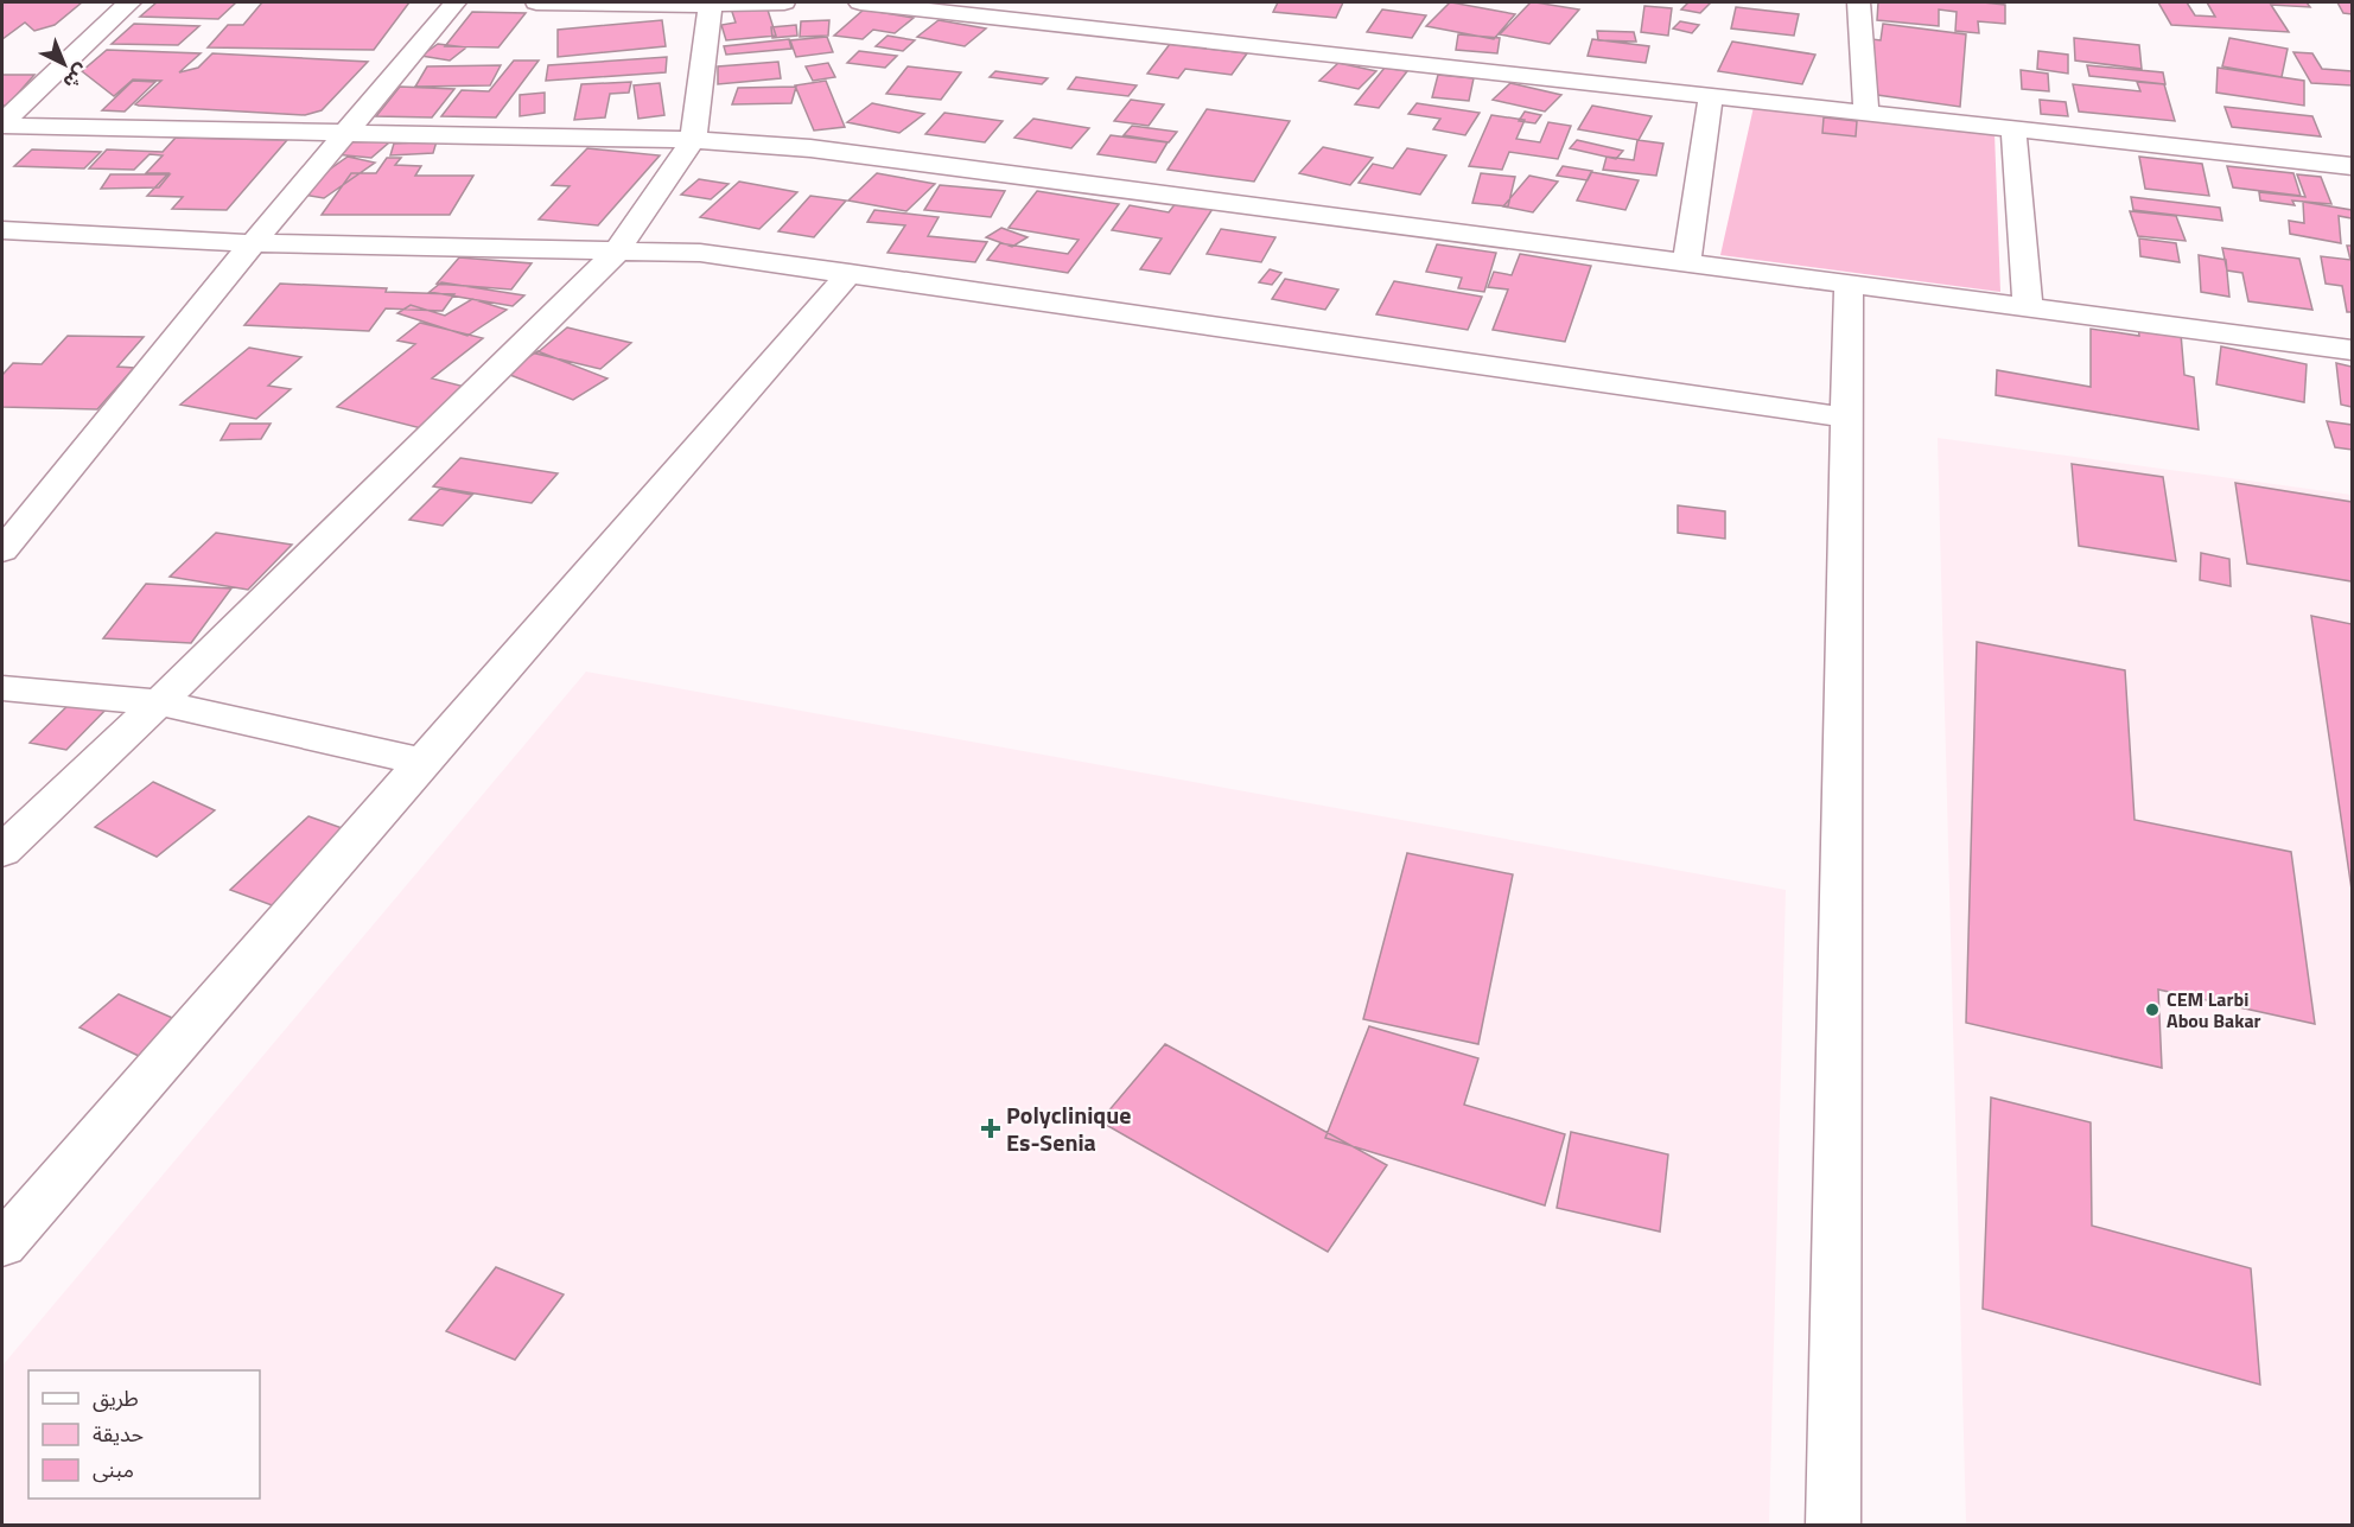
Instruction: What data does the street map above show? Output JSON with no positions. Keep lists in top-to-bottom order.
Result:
{
  "places": {
    "other": ["CEM Larbi Abou Bakar"],
    "health": ["Polyclinique Es-Senia"]
  },
  "legend": ["طريق", "حديقة", "مبنى"],
  "north": "bottom right"
}
